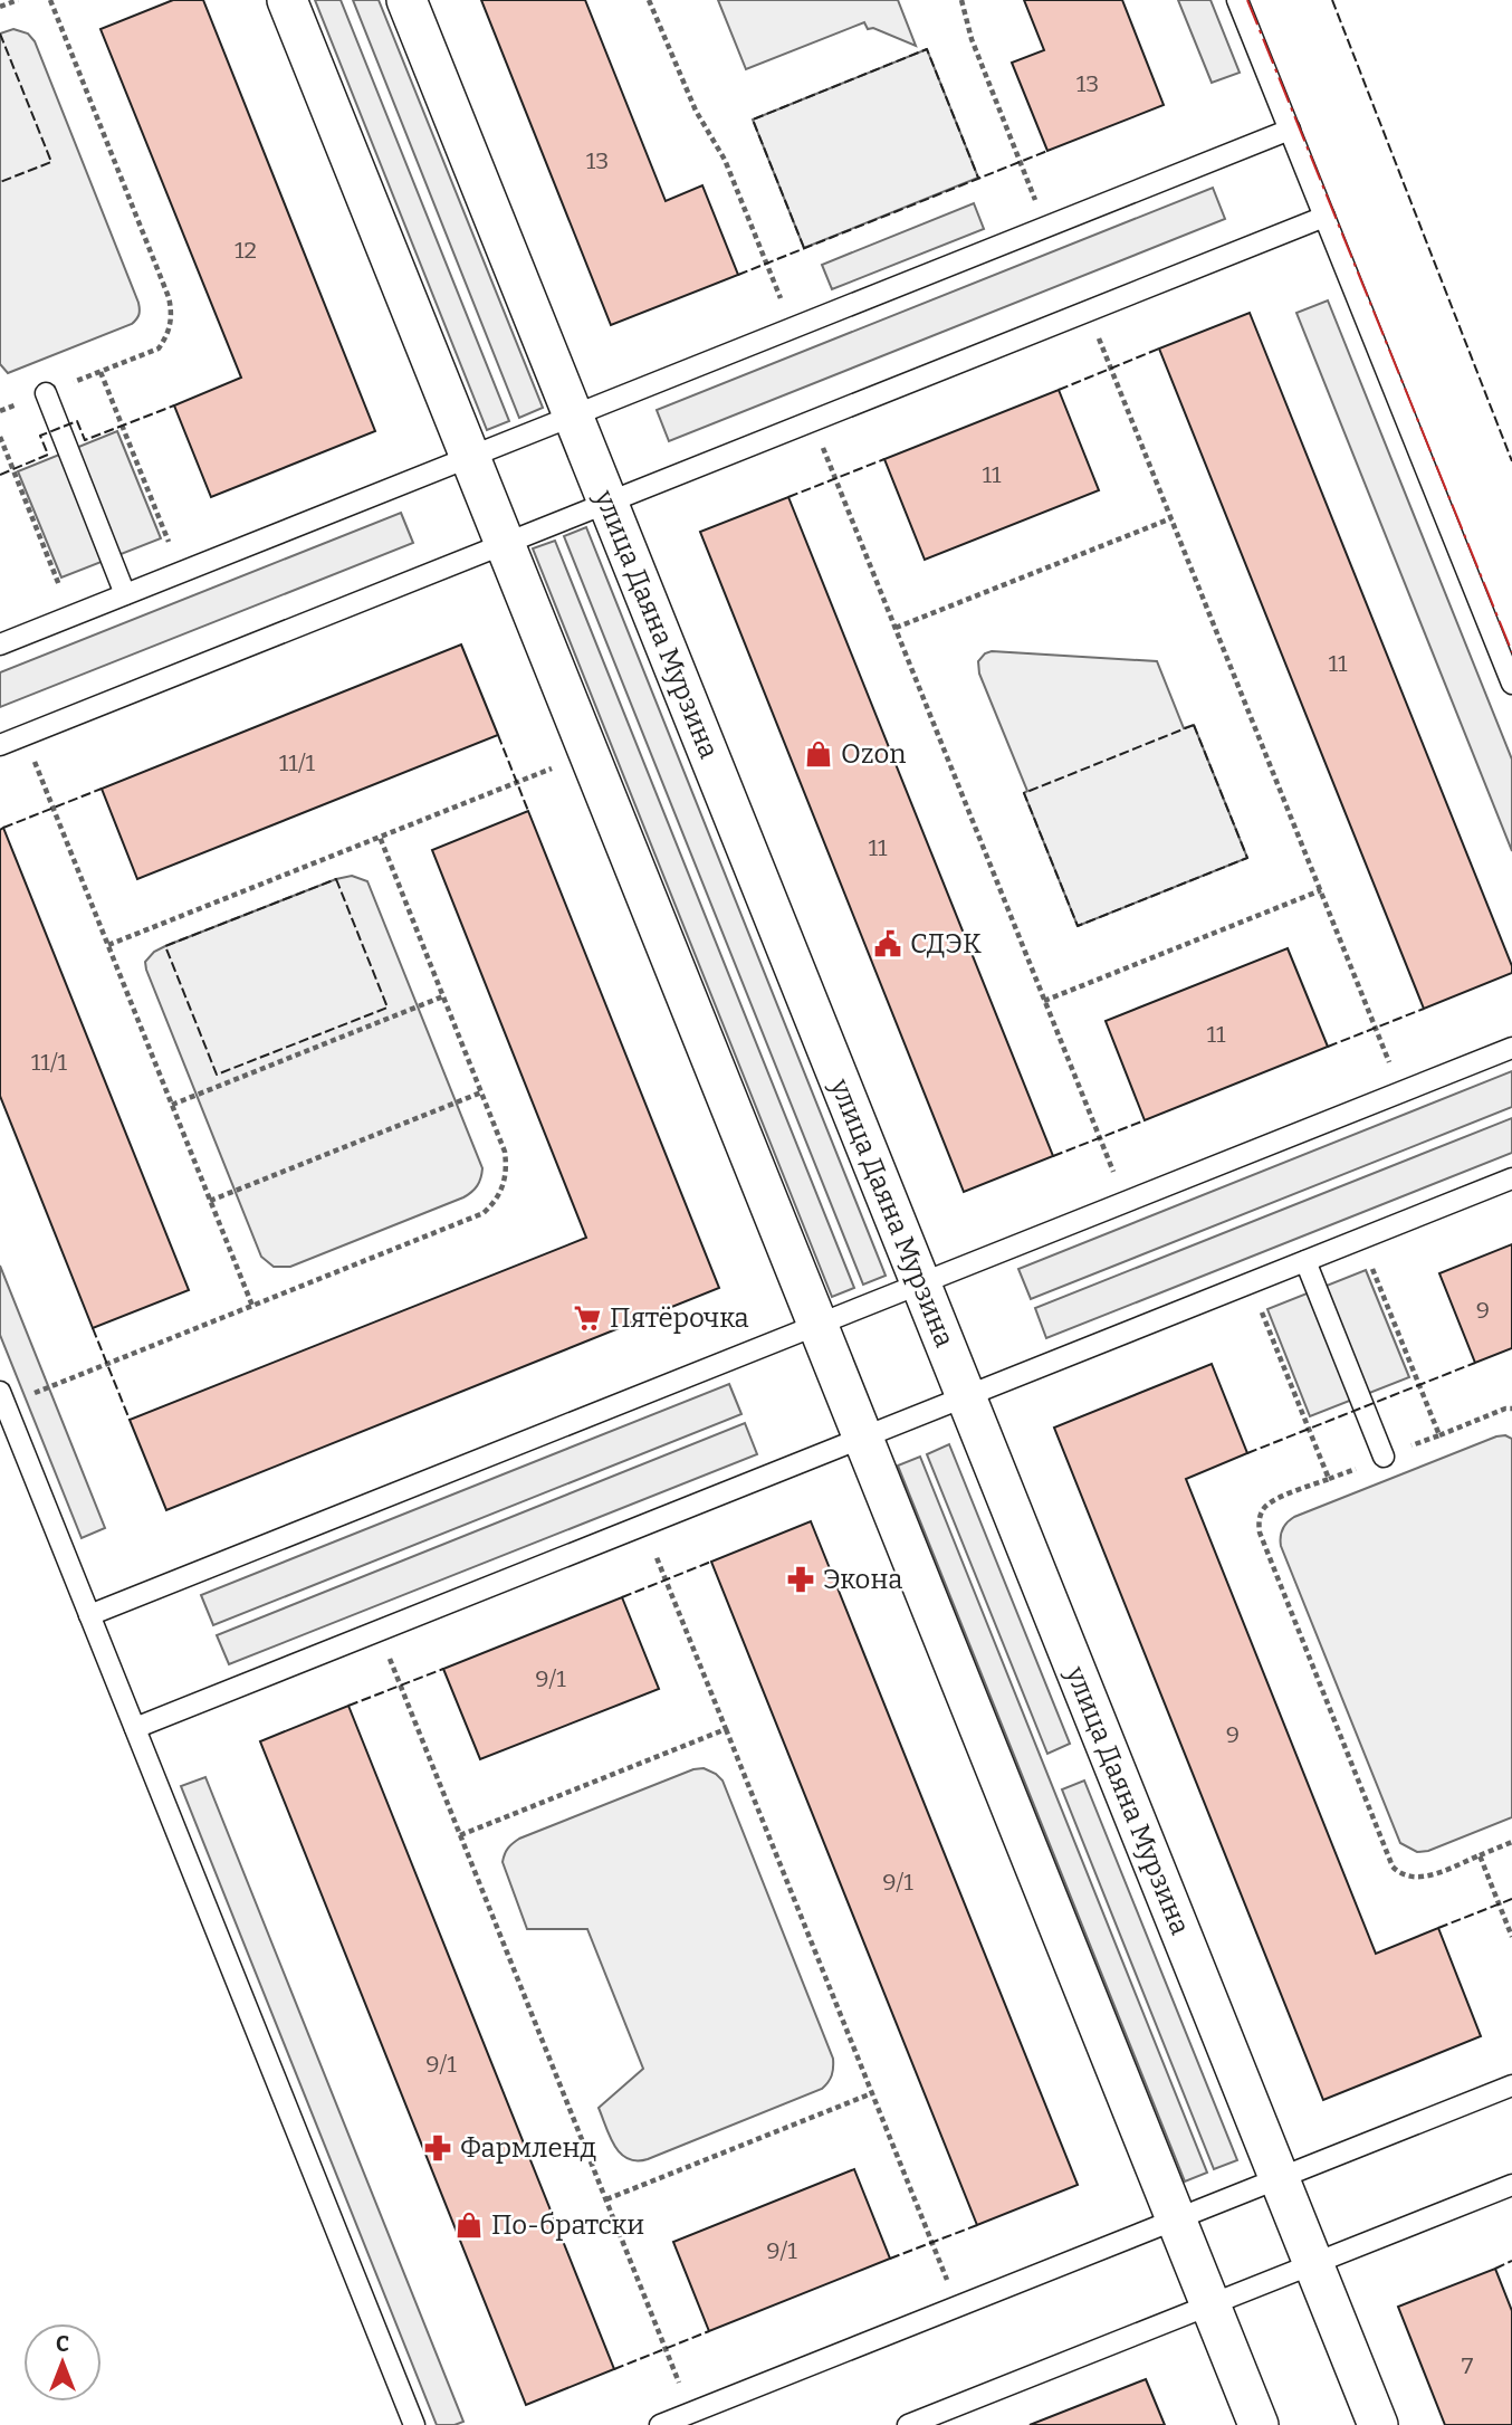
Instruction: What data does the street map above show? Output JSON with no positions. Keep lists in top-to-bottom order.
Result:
{
  "streets": {
    "street": ["улица Даяна Мурзина"]
  },
  "places": {
    "shop": ["Ozon", "По-братски"],
    "public building": ["СДЭК"],
    "supermarket": ["Пятёрочка"],
    "pharmacy": ["Экона", "Фармленд"]
  },
  "house_numbers": [
    "13",
    "13",
    "12",
    "11",
    "11",
    "11/1",
    "11",
    "11",
    "11/1",
    "9",
    "9/1",
    "9",
    "9/1",
    "9/1",
    "9/1",
    "7"
  ],
  "north": "top"
}
